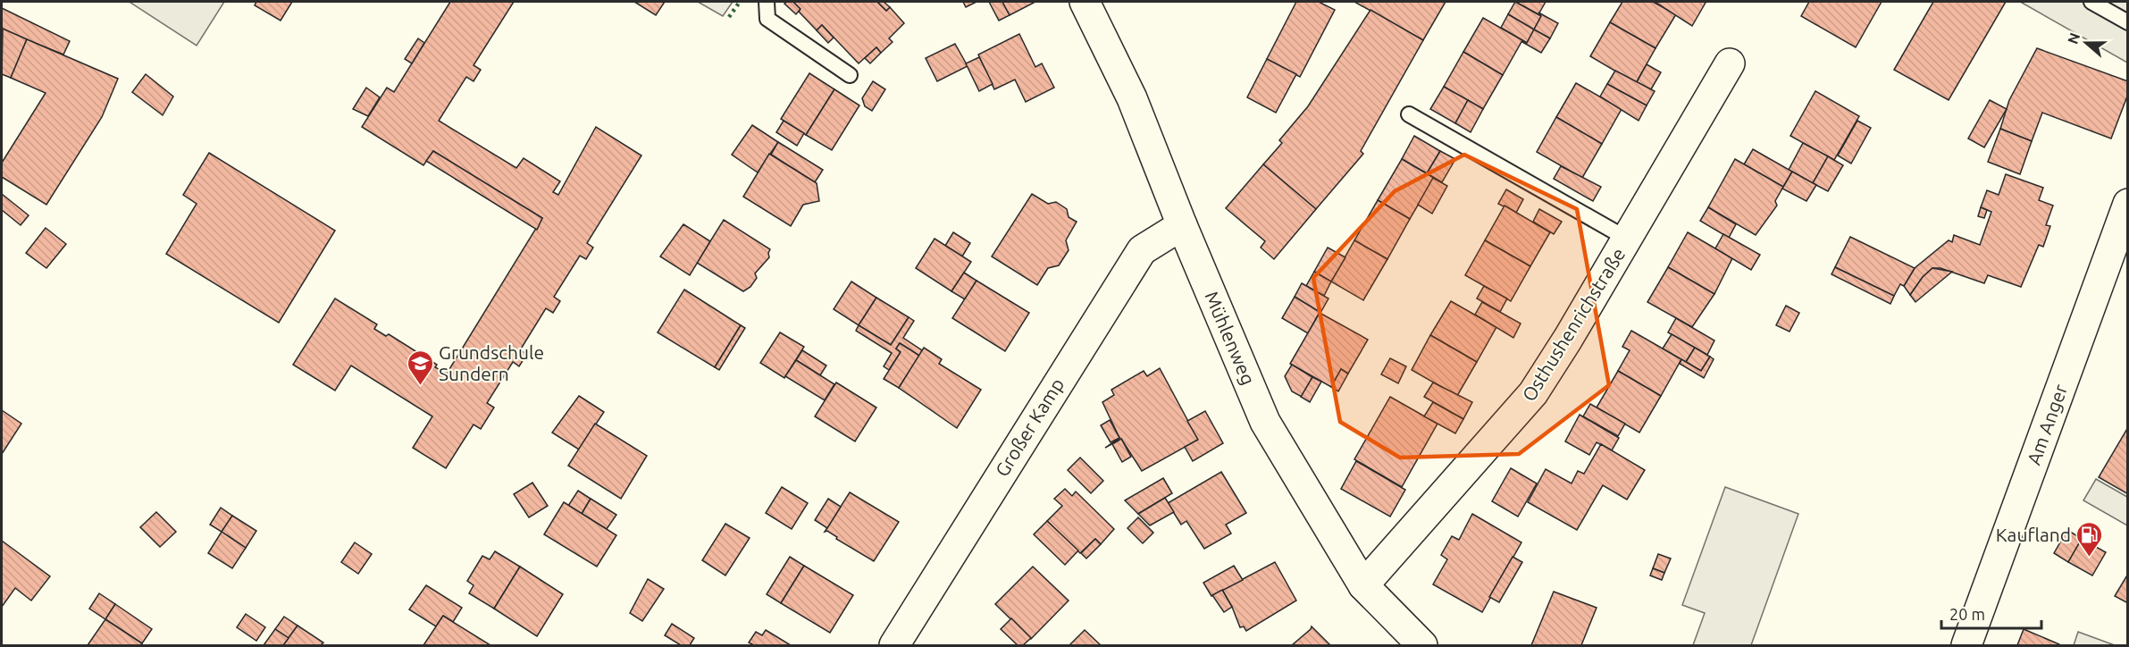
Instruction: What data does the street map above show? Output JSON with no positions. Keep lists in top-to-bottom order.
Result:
{
  "streets": {
    "street": [
      "Osthushenrichstraße",
      "Mühlenweg",
      "Am Anger",
      "Großer Kamp"
    ]
  },
  "crossings": [
    ["Osthushenrichstraße", "Mühlenweg"],
    ["Mühlenweg", "Großer Kamp"]
  ],
  "places": {
    "school or university": ["Grundschule Sundern"],
    "fuel station": ["Kaufland"]
  },
  "scale_bar": "20 m",
  "north": "left"
}
